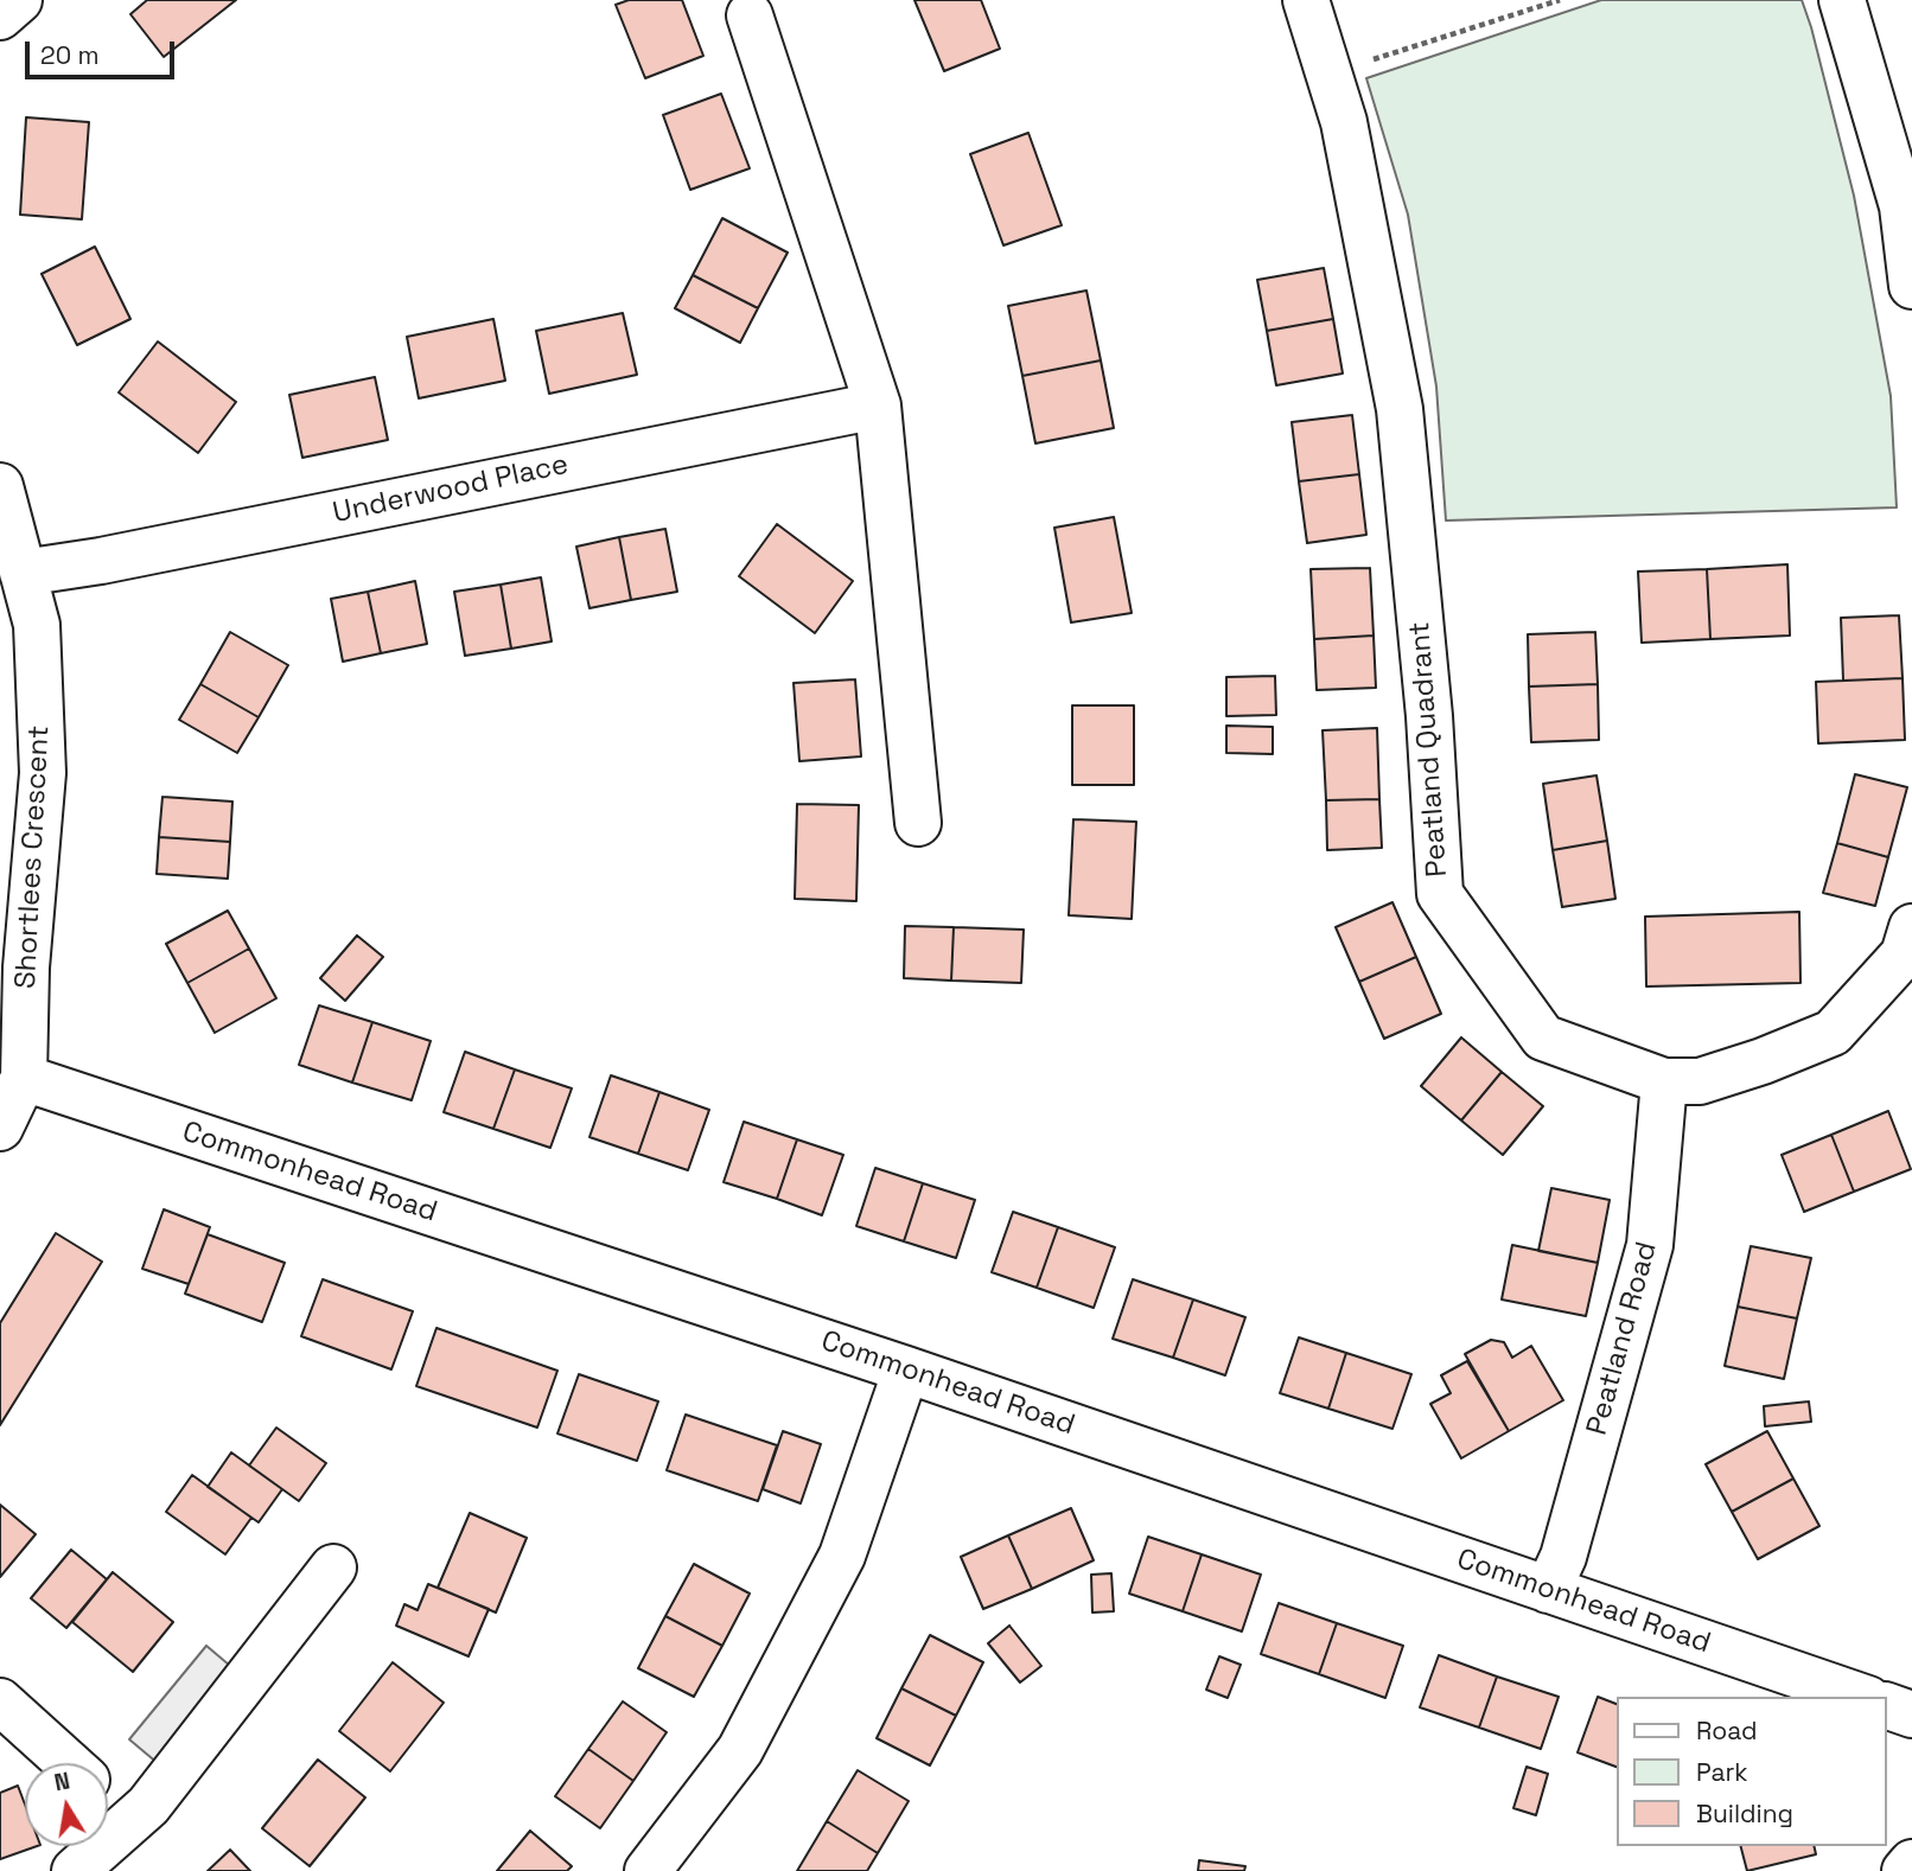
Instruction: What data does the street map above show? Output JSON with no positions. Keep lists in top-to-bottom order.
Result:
{
  "streets": {
    "street": [
      "Underwood Place",
      "Peatland Quadrant",
      "Shortlees Crescent",
      "Commonhead Road",
      "Peatland Road"
    ]
  },
  "crossings": [
    ["Underwood Place", "Shortlees Crescent"],
    ["Peatland Quadrant", "Peatland Road"],
    ["Shortlees Crescent", "Commonhead Road"],
    ["Commonhead Road", "Peatland Road"]
  ],
  "legend": ["Road", "Park", "Building"],
  "scale_bar": "20 m",
  "north": "top"
}
